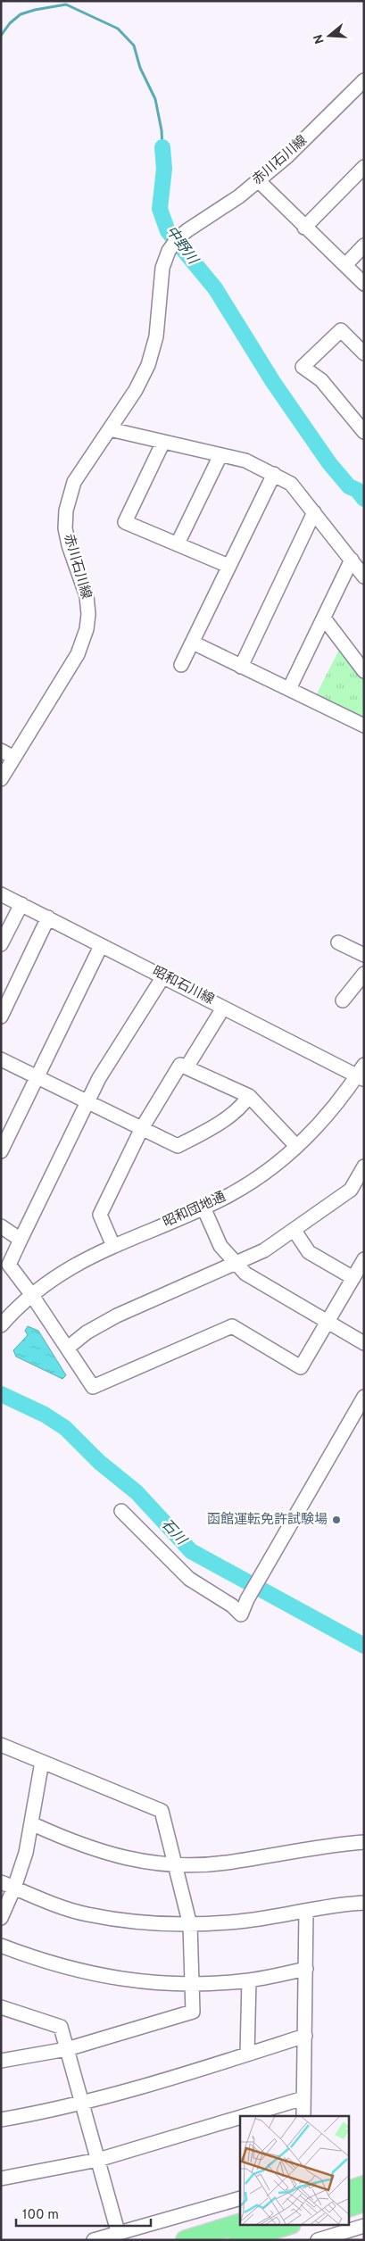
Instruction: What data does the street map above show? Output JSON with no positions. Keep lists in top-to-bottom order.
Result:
{
  "streets": {
    "street": ["赤川石川線", "昭和石川線", "昭和団地通"]
  },
  "crossings": [
    ["昭和石川線", "昭和団地通"]
  ],
  "water": ["中野川", "石川"],
  "places": ["函館運転免許試験場"],
  "scale_bar": "100 m",
  "north": "left"
}
